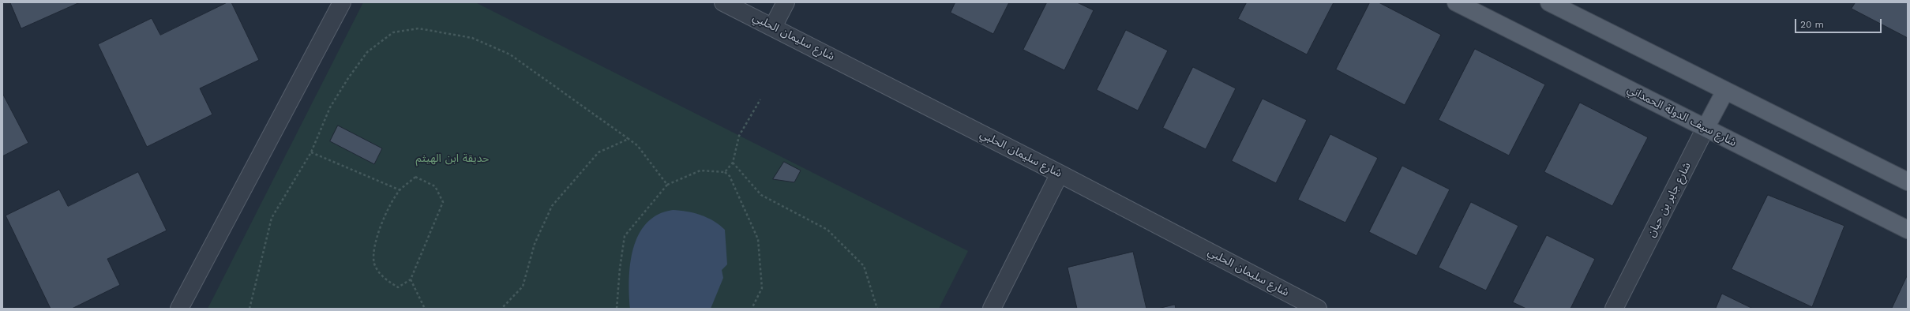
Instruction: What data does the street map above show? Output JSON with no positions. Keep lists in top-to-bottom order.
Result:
{
  "streets": {
    "main road": ["شارع سيف الدولة الحمداني", "شارع جابر بن حيان"],
    "street": ["شارع سليمان الحلبي"]
  },
  "crossings": [
    ["شارع سيف الدولة الحمداني", "شارع جابر بن حيان"]
  ],
  "parks": ["حديقة ابن الهيثم"],
  "scale_bar": "20 m"
}
